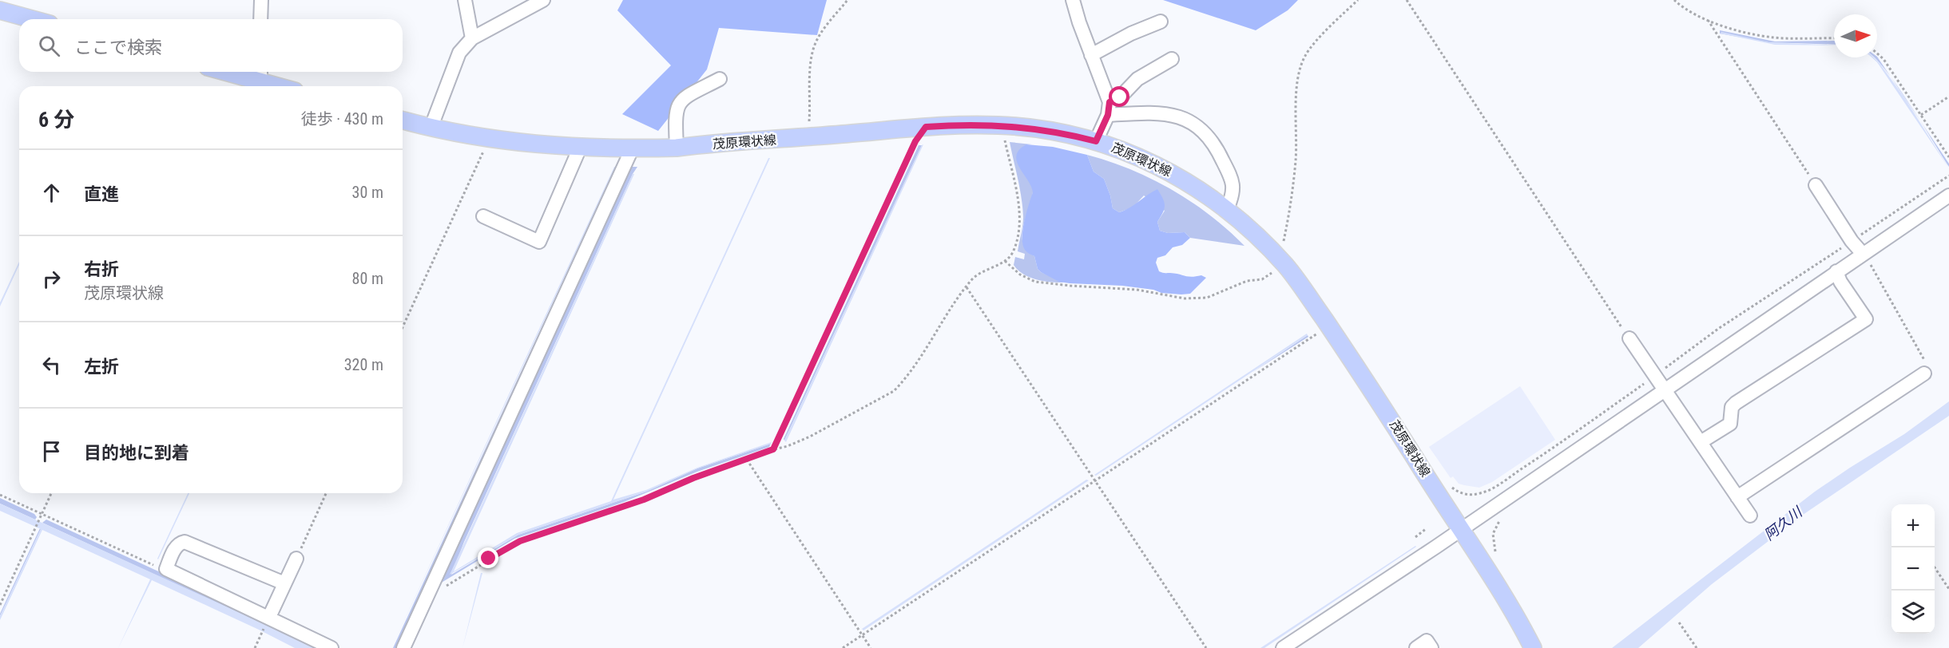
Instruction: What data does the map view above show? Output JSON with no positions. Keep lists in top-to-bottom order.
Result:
{
  "streets": {
    "main road": ["茂原環状線"]
  },
  "water": ["阿久川"],
  "north": "right",
  "page": {
    "search": "ここで検索",
    "heading": ["6 分", "徒歩 · 430 m"],
    "list": [
      ["直進", "30 m"],
      ["右折", "茂原環状線", "80 m"],
      ["左折", "320 m"],
      "目的地に到着"
    ],
    "map_buttons": ["+", "−"]
  }
}
